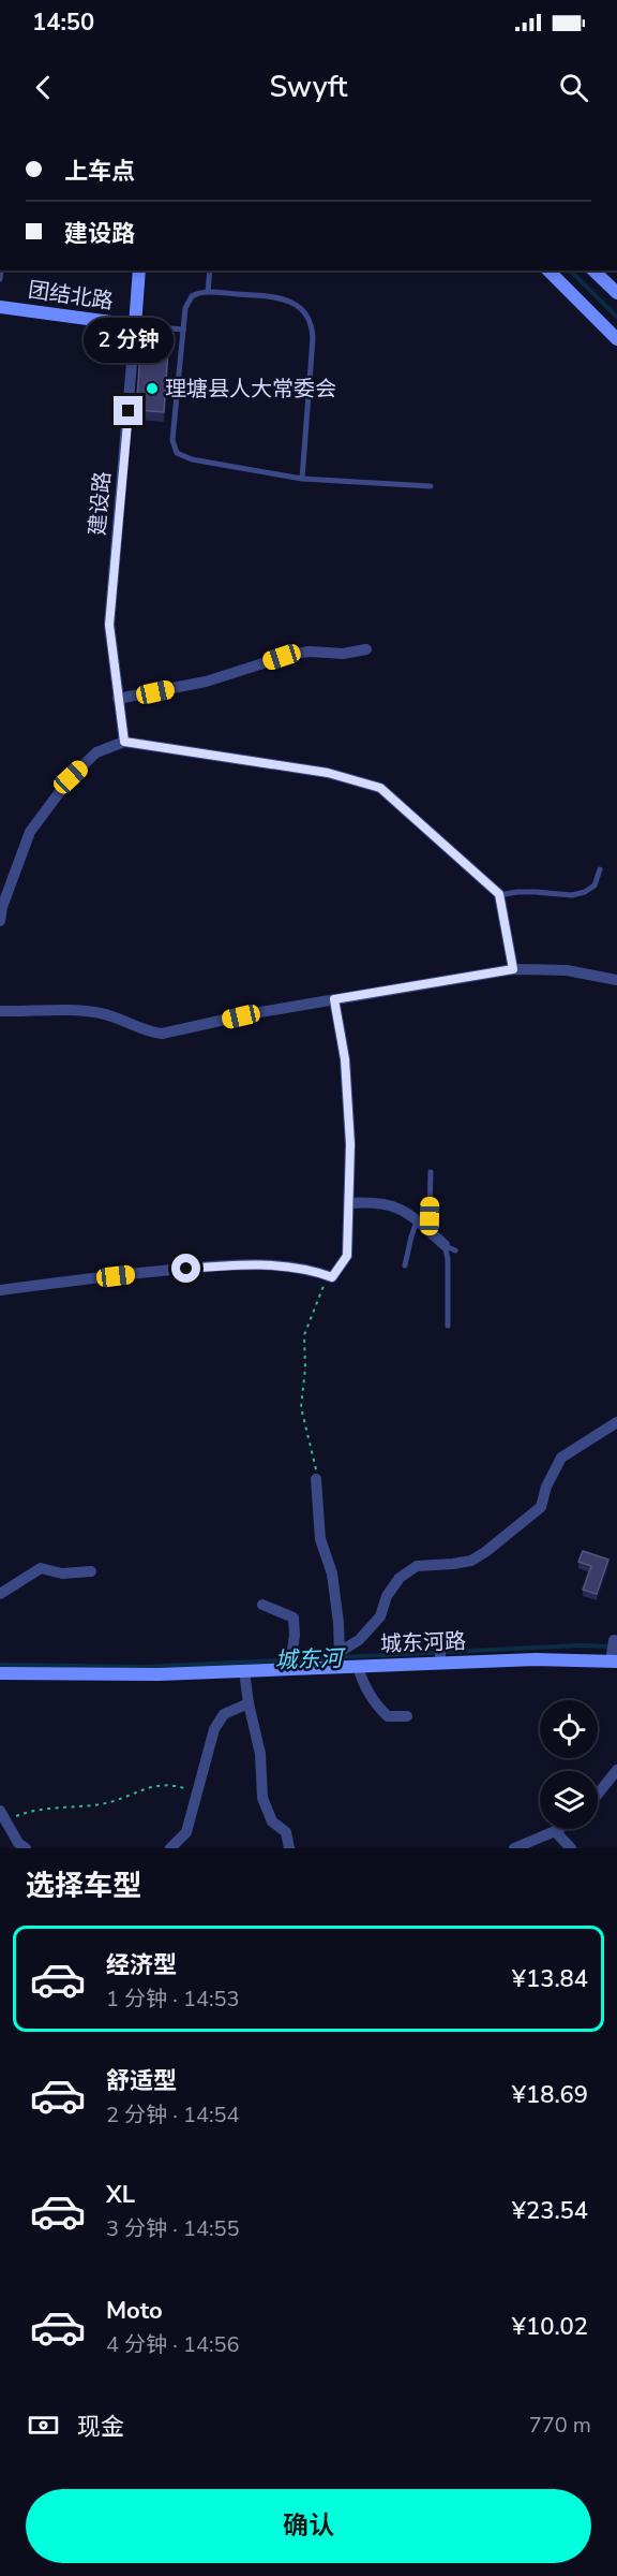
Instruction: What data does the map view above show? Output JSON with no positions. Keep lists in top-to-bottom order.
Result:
{
  "streets": {
    "street": ["团结北路", "建设路", "城东河路"]
  },
  "crossings": [
    ["团结北路", "建设路"]
  ],
  "water": ["城东河"],
  "places": ["理塘县人大常委会"],
  "page": {
    "status": "14:50",
    "header": "Swyft",
    "banner": ["上车点", "建设路"],
    "bubble": "2 分钟",
    "heading": "选择车型",
    "list": [
      {
        "name": "经济型",
        "note": "1 分钟 · 14:53",
        "value": "¥13.84"
      },
      {
        "name": "舒适型",
        "note": "2 分钟 · 14:54",
        "value": "¥18.69"
      },
      {
        "name": "XL",
        "note": "3 分钟 · 14:55",
        "value": "¥23.54"
      },
      {
        "name": "Moto",
        "note": "4 分钟 · 14:56",
        "value": "¥10.02"
      }
    ],
    "pay": ["现金", "770 m"],
    "buttons": "确认"
  }
}
